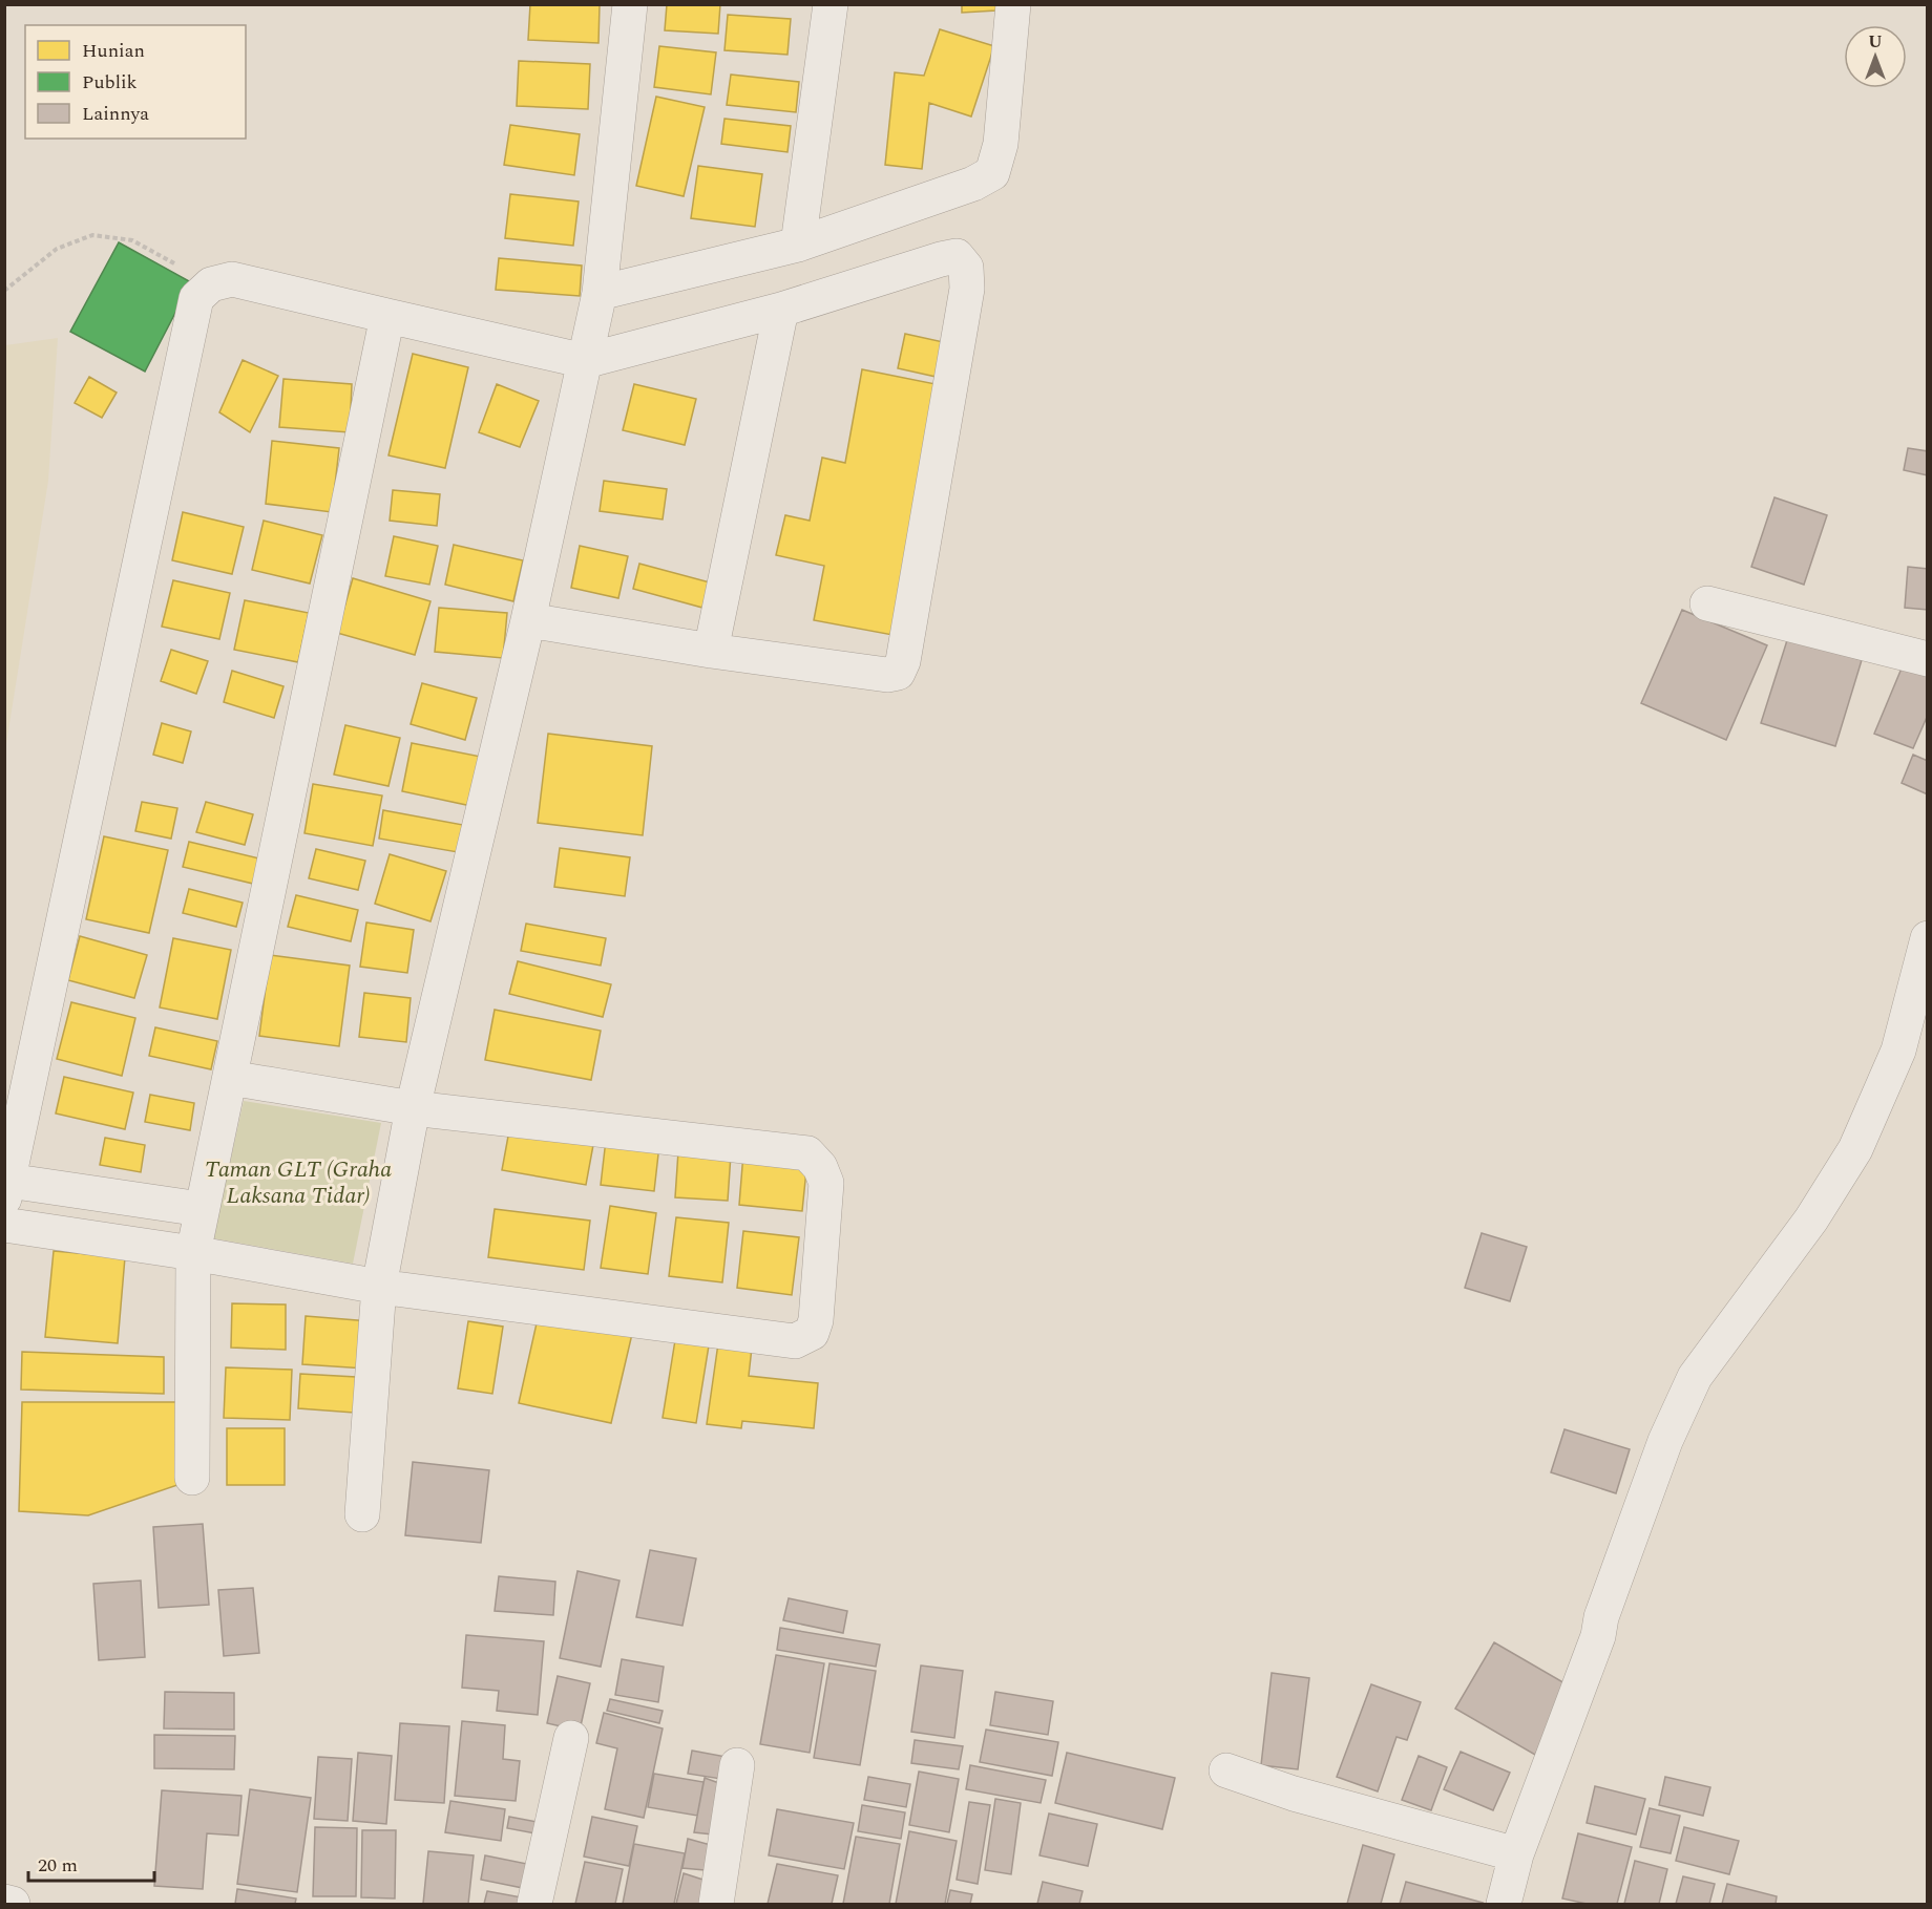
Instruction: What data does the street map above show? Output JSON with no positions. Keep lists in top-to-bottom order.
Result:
{
  "parks": ["Taman GLT (Graha Laksana Tidar)"],
  "legend": ["Hunian", "Publik", "Lainnya"],
  "scale_bar": "20 m",
  "north": "top"
}
